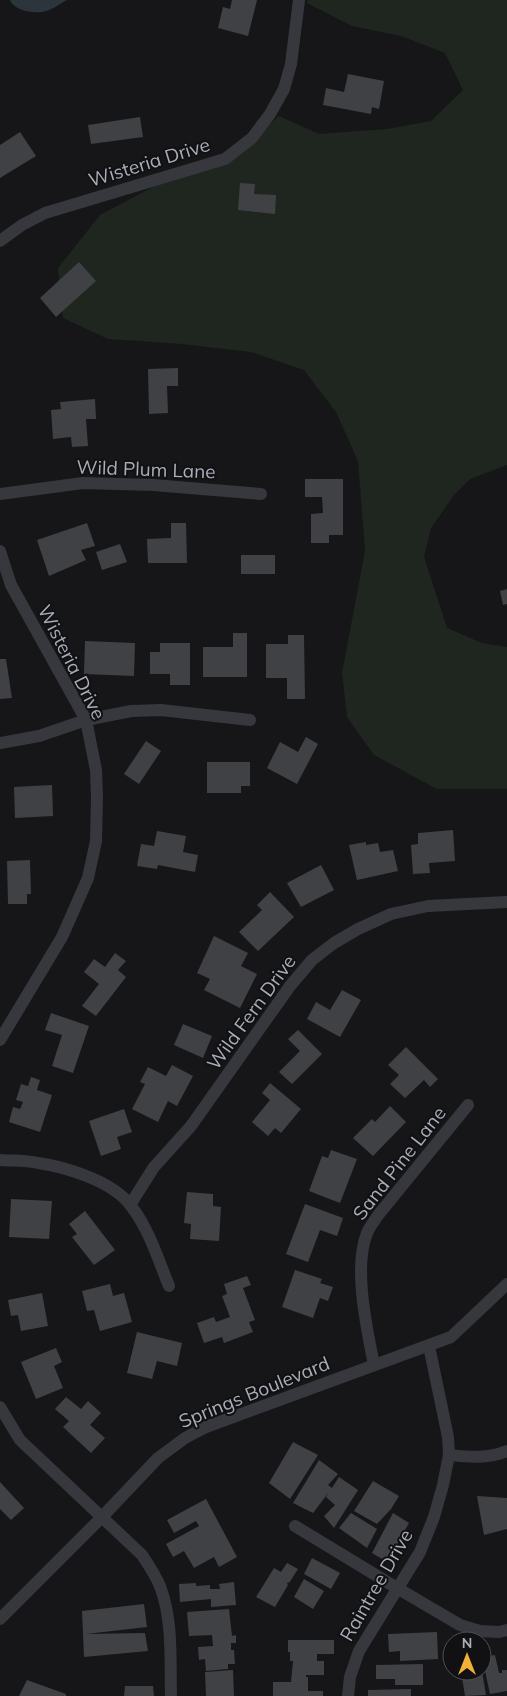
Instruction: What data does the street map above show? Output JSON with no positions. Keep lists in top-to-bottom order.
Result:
{
  "streets": {
    "street": [
      "Wisteria Drive",
      "Wild Plum Lane",
      "Wild Fern Drive",
      "Sand Pine Lane",
      "Springs Boulevard",
      "Raintree Drive"
    ]
  },
  "crossings": [
    ["Sand Pine Lane", "Springs Boulevard"],
    ["Springs Boulevard", "Raintree Drive"]
  ],
  "north": "top"
}
